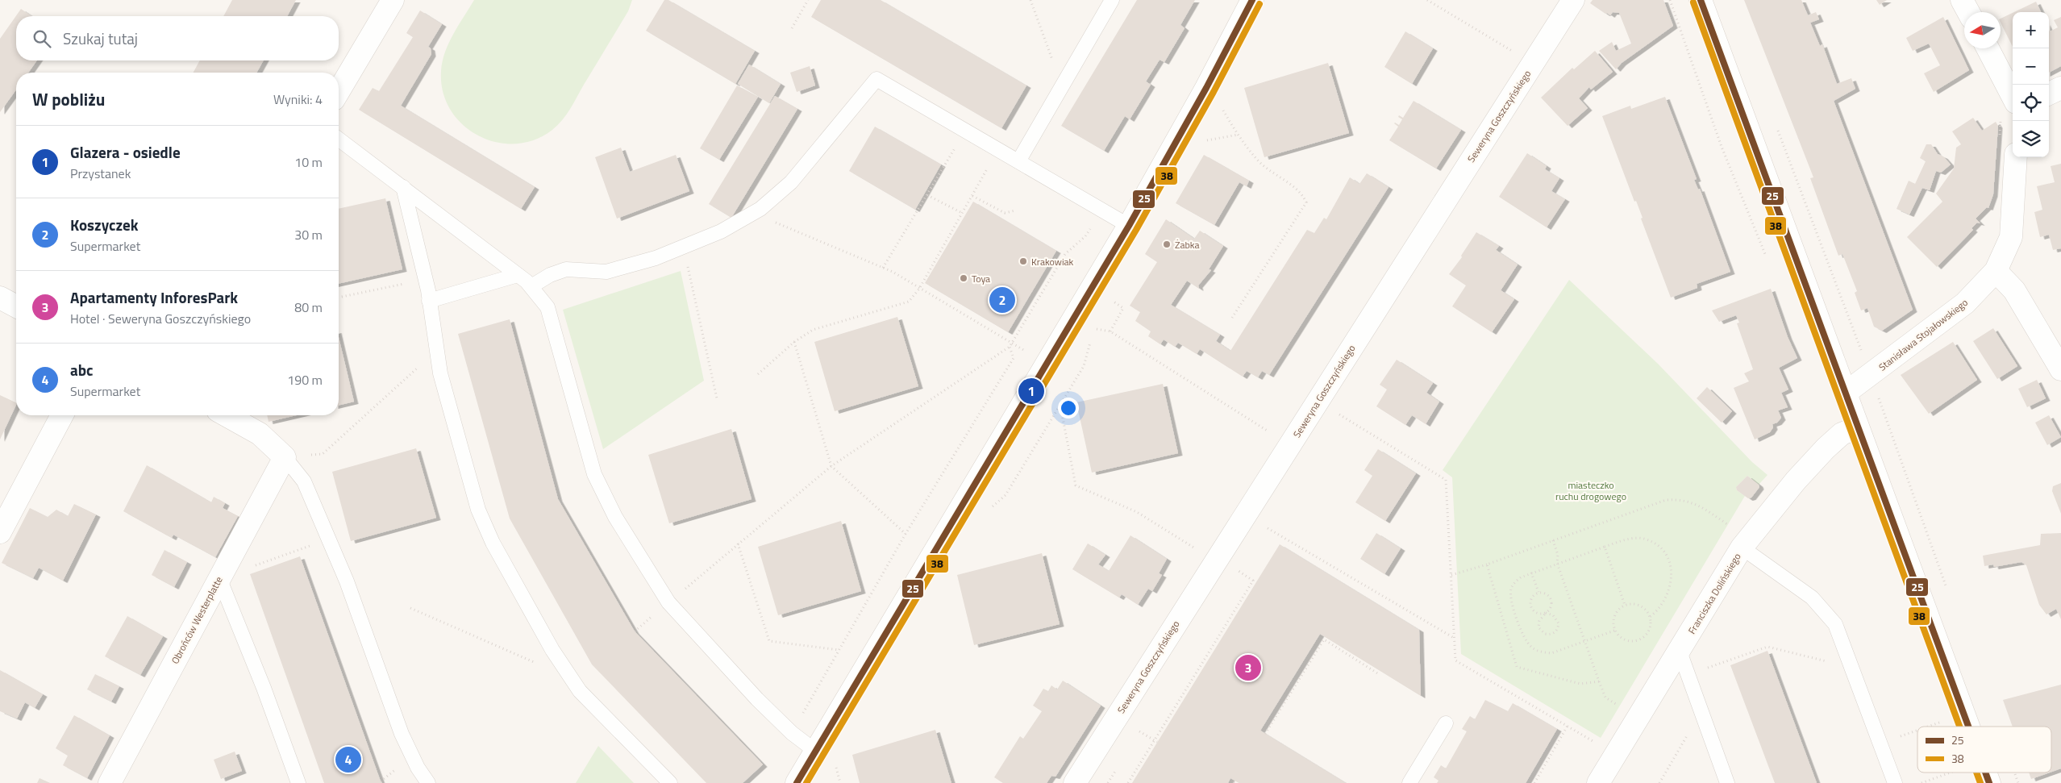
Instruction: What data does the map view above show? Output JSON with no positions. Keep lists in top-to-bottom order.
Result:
{
  "streets": {
    "street": [
      "Seweryna Goszczyńskiego",
      "Stanisława Stojałowskiego",
      "Franciszka Dolińskiego",
      "Obrońców Westerplatte"
    ]
  },
  "parks": ["miasteczko ruchu drogowego"],
  "places": ["Żabka", "Krakowiak", "Toya"],
  "lines": ["transit line 25", "transit line 38"],
  "legend": ["25", "38"],
  "north": "left",
  "page": {
    "map_buttons": ["+", "−"],
    "search": "Szukaj tutaj",
    "heading": ["W pobliżu", "Wyniki: 4"],
    "list": [
      {
        "mark": "1",
        "name": "Glazera - osiedle",
        "note": "Przystanek",
        "value": "10 m"
      },
      {
        "mark": "2",
        "name": "Koszyczek",
        "note": "Supermarket",
        "value": "30 m"
      },
      {
        "mark": "3",
        "name": "Apartamenty InforesPark",
        "note": "Hotel · Seweryna Goszczyńskiego",
        "value": "80 m"
      },
      {
        "mark": "4",
        "name": "abc",
        "note": "Supermarket",
        "value": "190 m"
      }
    ],
    "pins": [
      "2",
      "1",
      "3",
      "4"
    ]
  }
}
